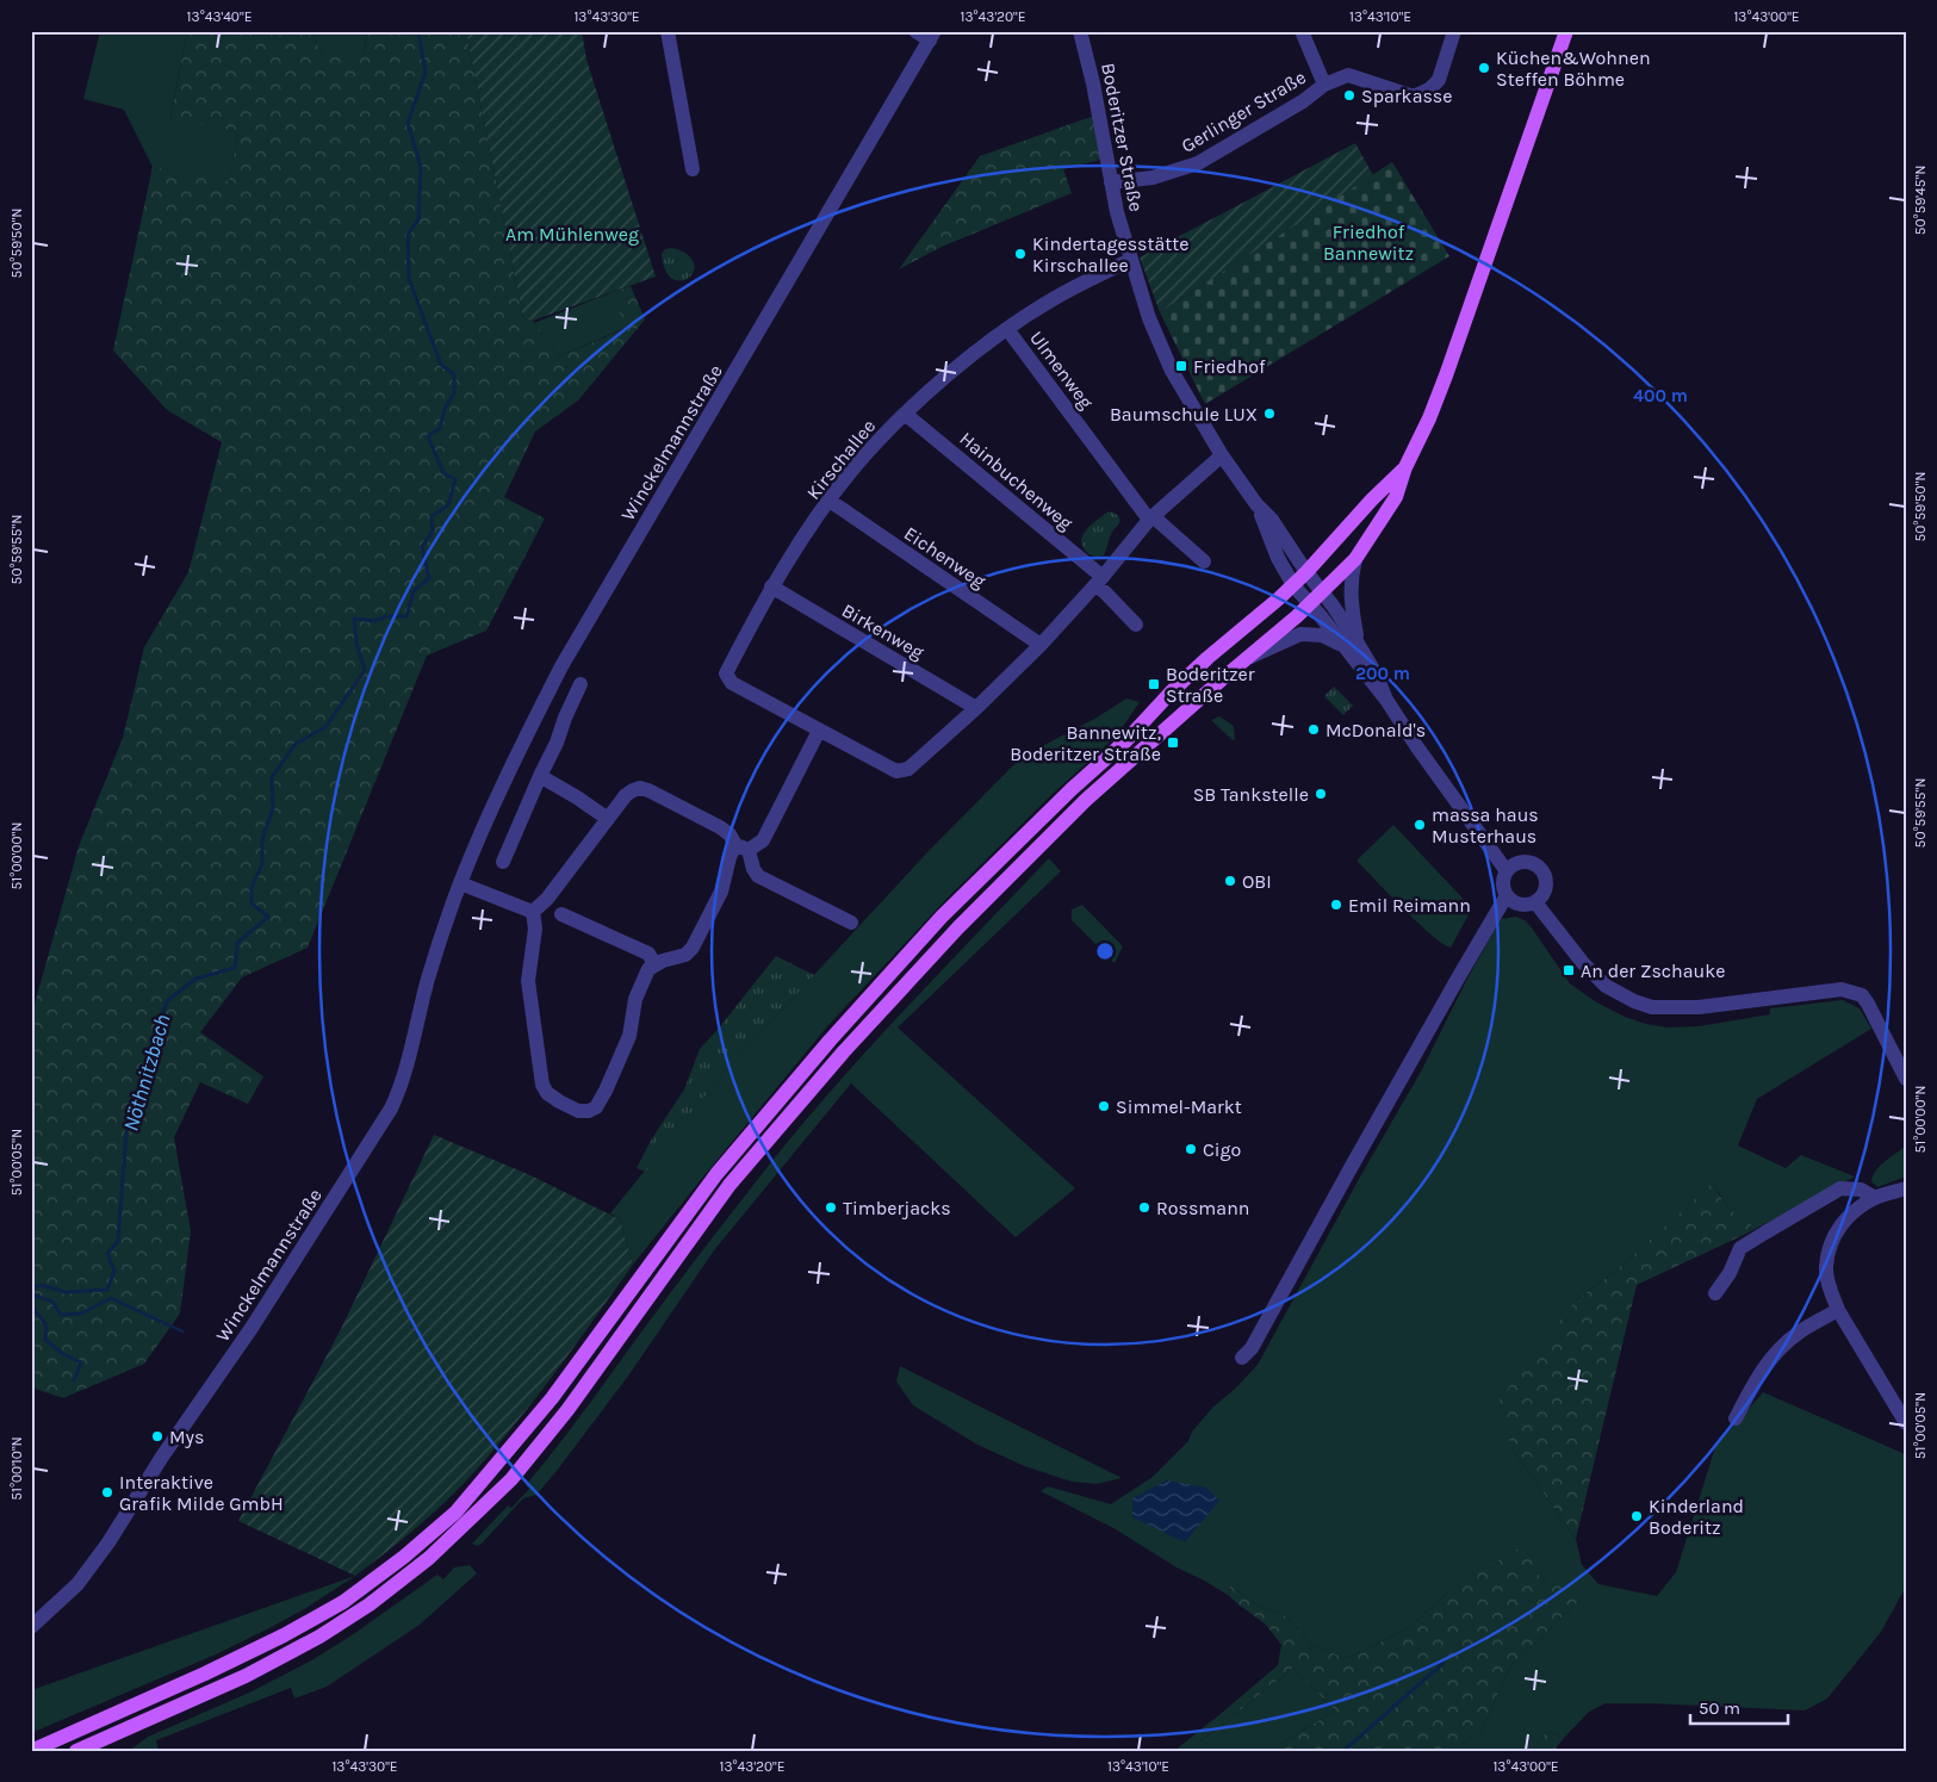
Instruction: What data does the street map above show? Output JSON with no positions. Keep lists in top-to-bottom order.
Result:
{
  "streets": {
    "street": [
      "Gerlinger Straße",
      "Boderitzer Straße",
      "Ulmenweg",
      "Winckelmannstraße",
      "Kirschallee",
      "Hainbuchenweg",
      "Eichenweg",
      "Birkenweg"
    ]
  },
  "crossings": [
    ["Gerlinger Straße", "Boderitzer Straße"],
    ["Boderitzer Straße", "Kirschallee"],
    ["Ulmenweg", "Kirschallee"],
    ["Kirschallee", "Hainbuchenweg"],
    ["Kirschallee", "Eichenweg"],
    ["Kirschallee", "Birkenweg"]
  ],
  "water": ["Nöthnitzbach"],
  "parks": ["Friedhof Bannewitz", "Am Mühlenweg"],
  "places": {
    "other": [
      "Küchen&Wohnen Steffen Böhme",
      "Sparkasse",
      "Kindertagesstätte Kirschallee",
      "Baumschule LUX",
      "McDonald's",
      "SB Tankstelle",
      "massa haus Musterhaus",
      "OBI",
      "Emil Reimann",
      "Simmel-Markt",
      "Cigo",
      "Timberjacks",
      "Rossmann",
      "Mys",
      "Interaktive Grafik Milde GmbH",
      "Kinderland Boderitz"
    ],
    "transit": [
      "Friedhof",
      "Boderitzer Straße",
      "Bannewitz, Boderitzer Straße",
      "An der Zschauke"
    ]
  },
  "scale_bar": "50 m",
  "coordinates": [
    "13°43'40\"E",
    "13°43'30\"E",
    "13°43'20\"E",
    "13°43'10\"E",
    "13°43'00\"E",
    "50°59'45\"N",
    "50°59'50\"N",
    "50°59'55\"N",
    "51°00'00\"N",
    "51°00'05\"N",
    "51°00'10\"N"
  ],
  "rings": ["400 m", "200 m"]
}
